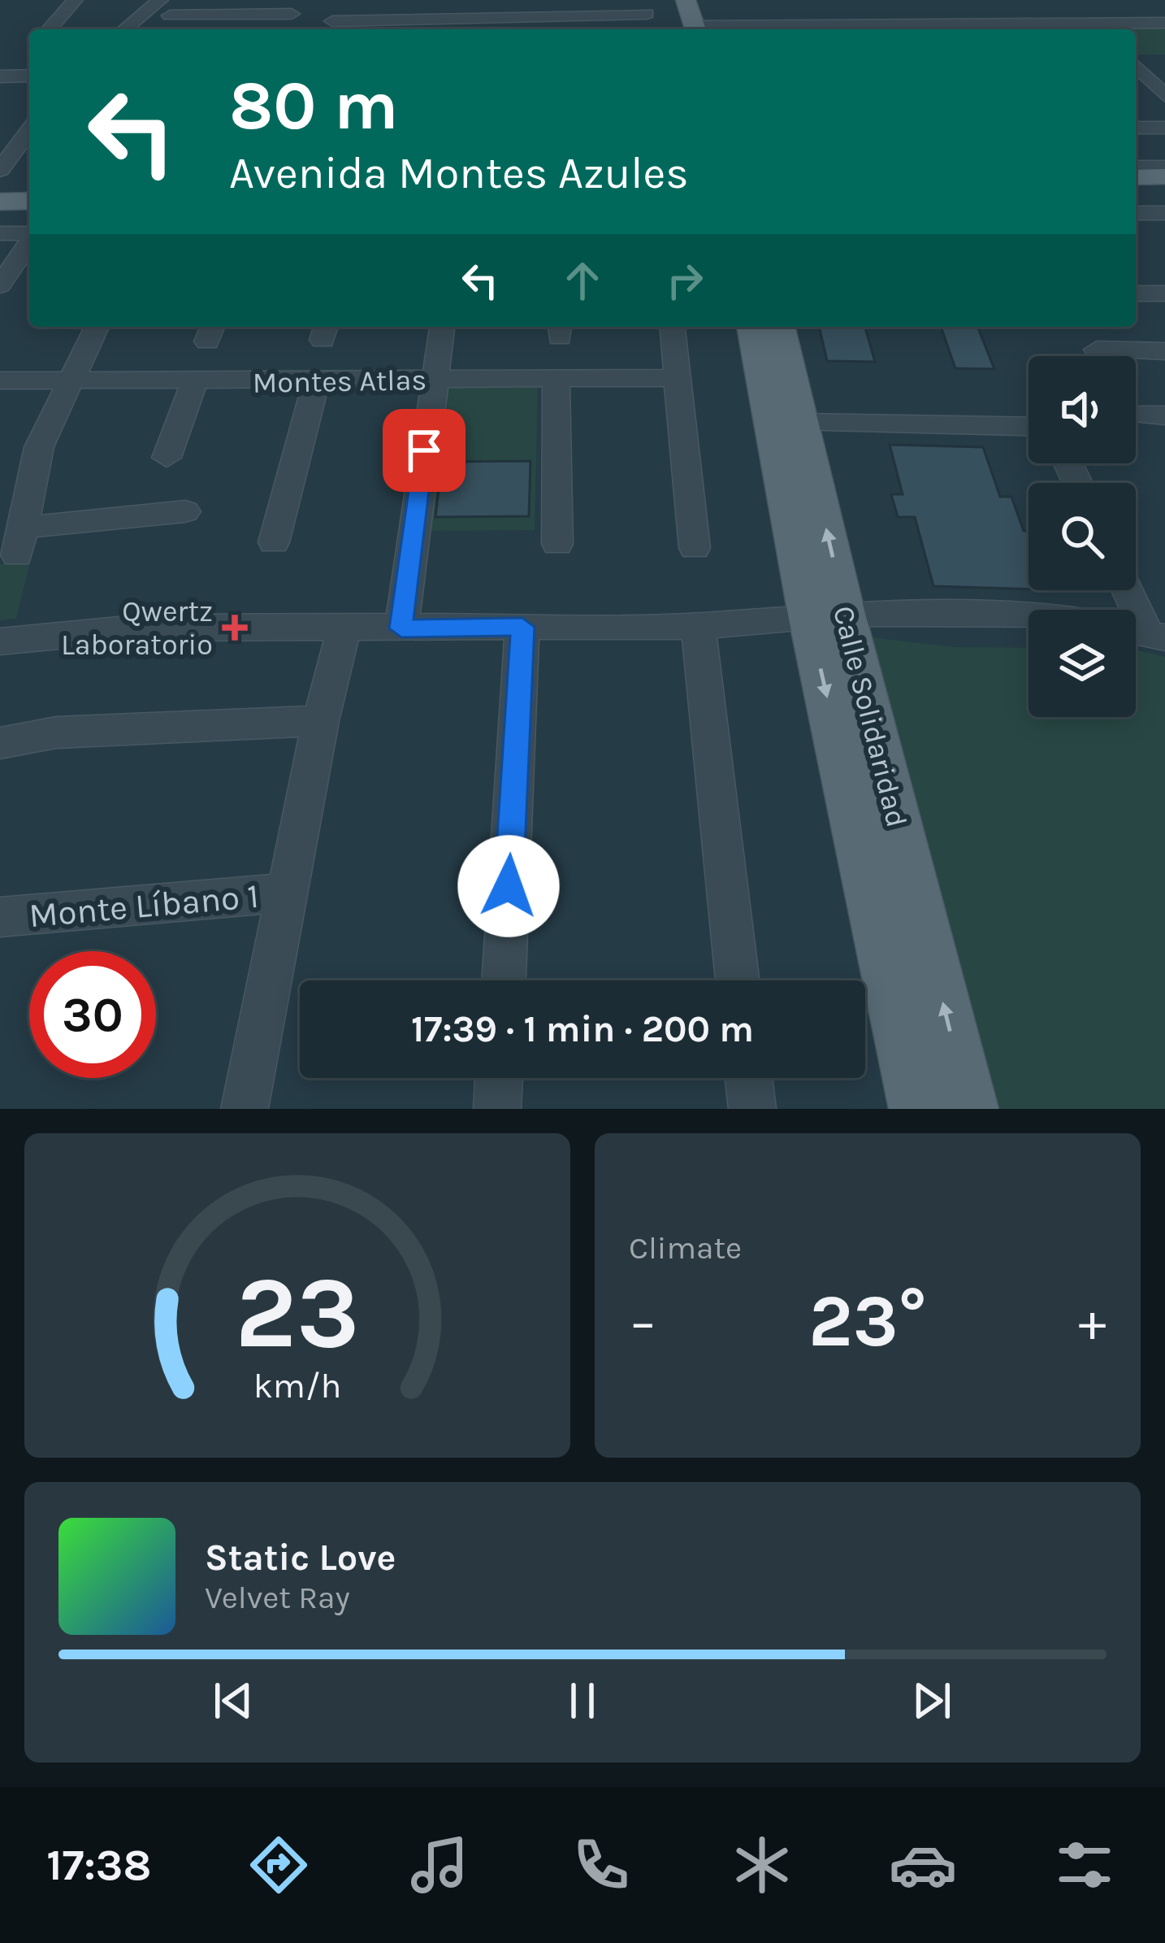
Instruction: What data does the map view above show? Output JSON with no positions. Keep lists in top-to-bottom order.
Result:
{
  "streets": {
    "main road": ["Calle Solidaridad"],
    "street": ["Montes Atlas", "Monte Líbano 1"]
  },
  "places": {
    "health": ["Qwertz Laboratorio"]
  },
  "page": {
    "turn": ["80 m", "Avenida Montes Azules"],
    "limit": "30",
    "trip": "17:39 · 1 min · 200 m",
    "tile": "Climate",
    "heat": ["−", "23°", "+"],
    "song": ["Static Love", "Velvet Ray"],
    "tabs": "17:38",
    "gauge": ["23", "km/h"]
  }
}
